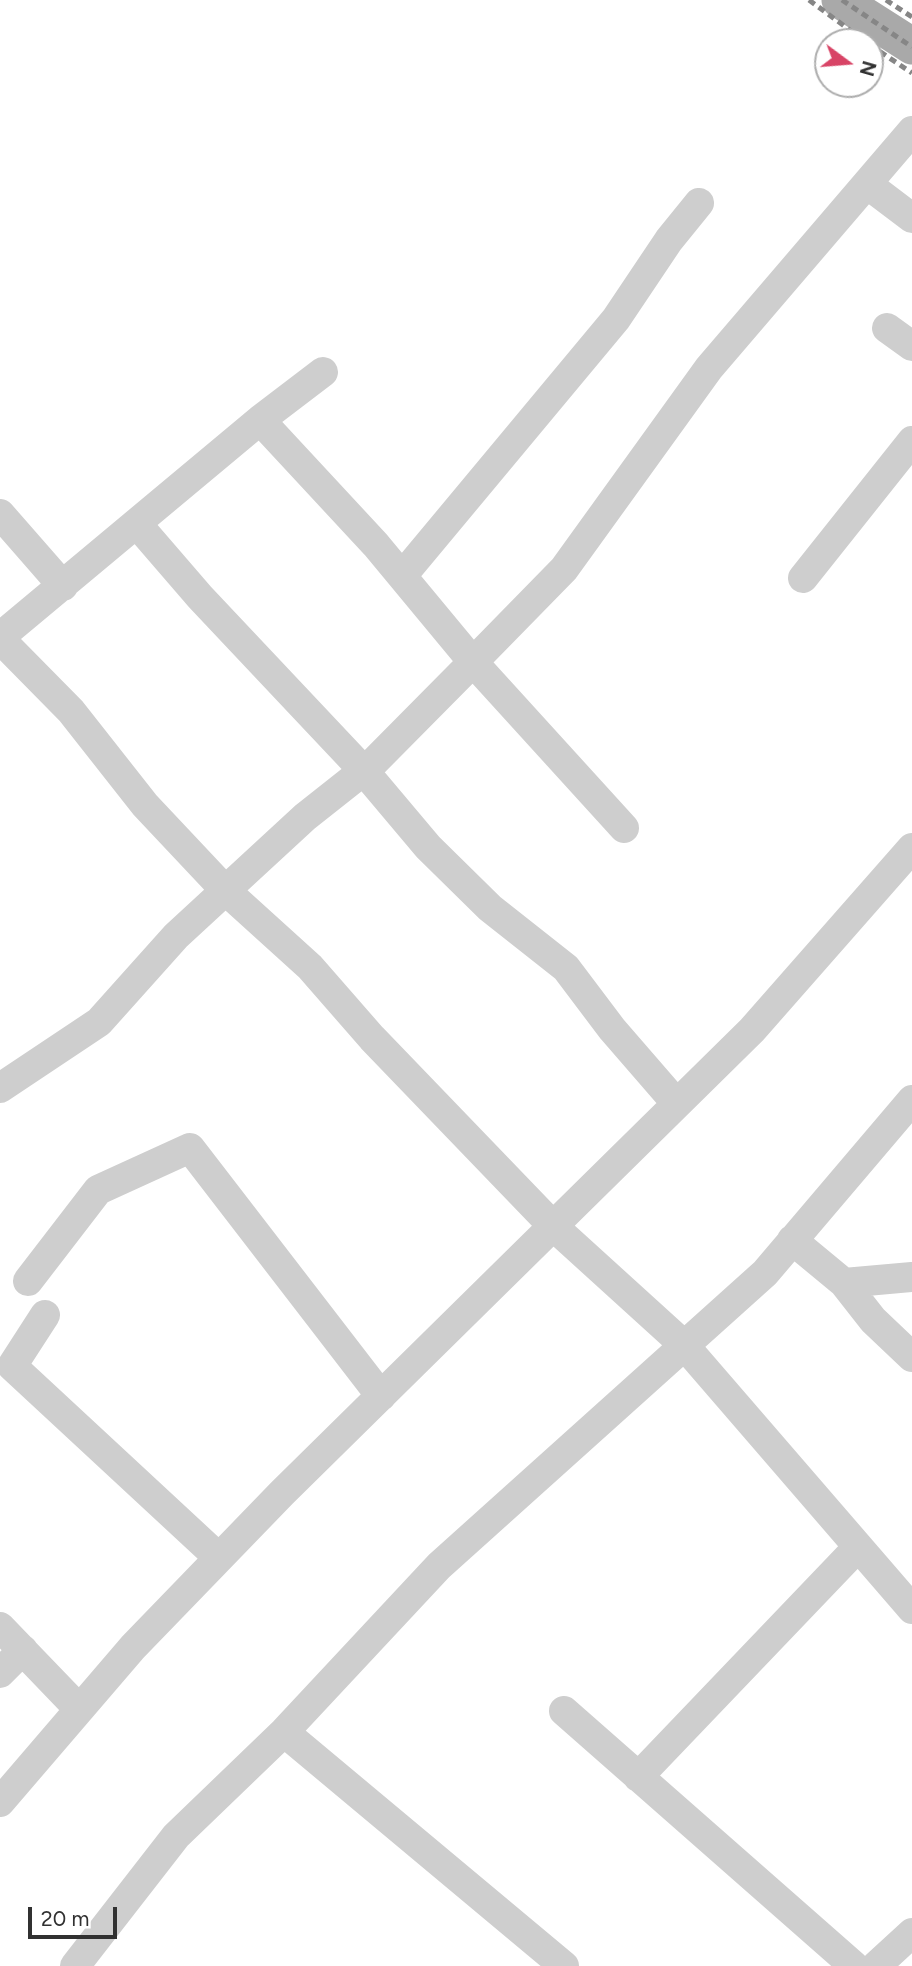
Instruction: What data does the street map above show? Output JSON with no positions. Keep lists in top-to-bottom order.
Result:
{
  "scale_bar": "20 m",
  "north": "right"
}
